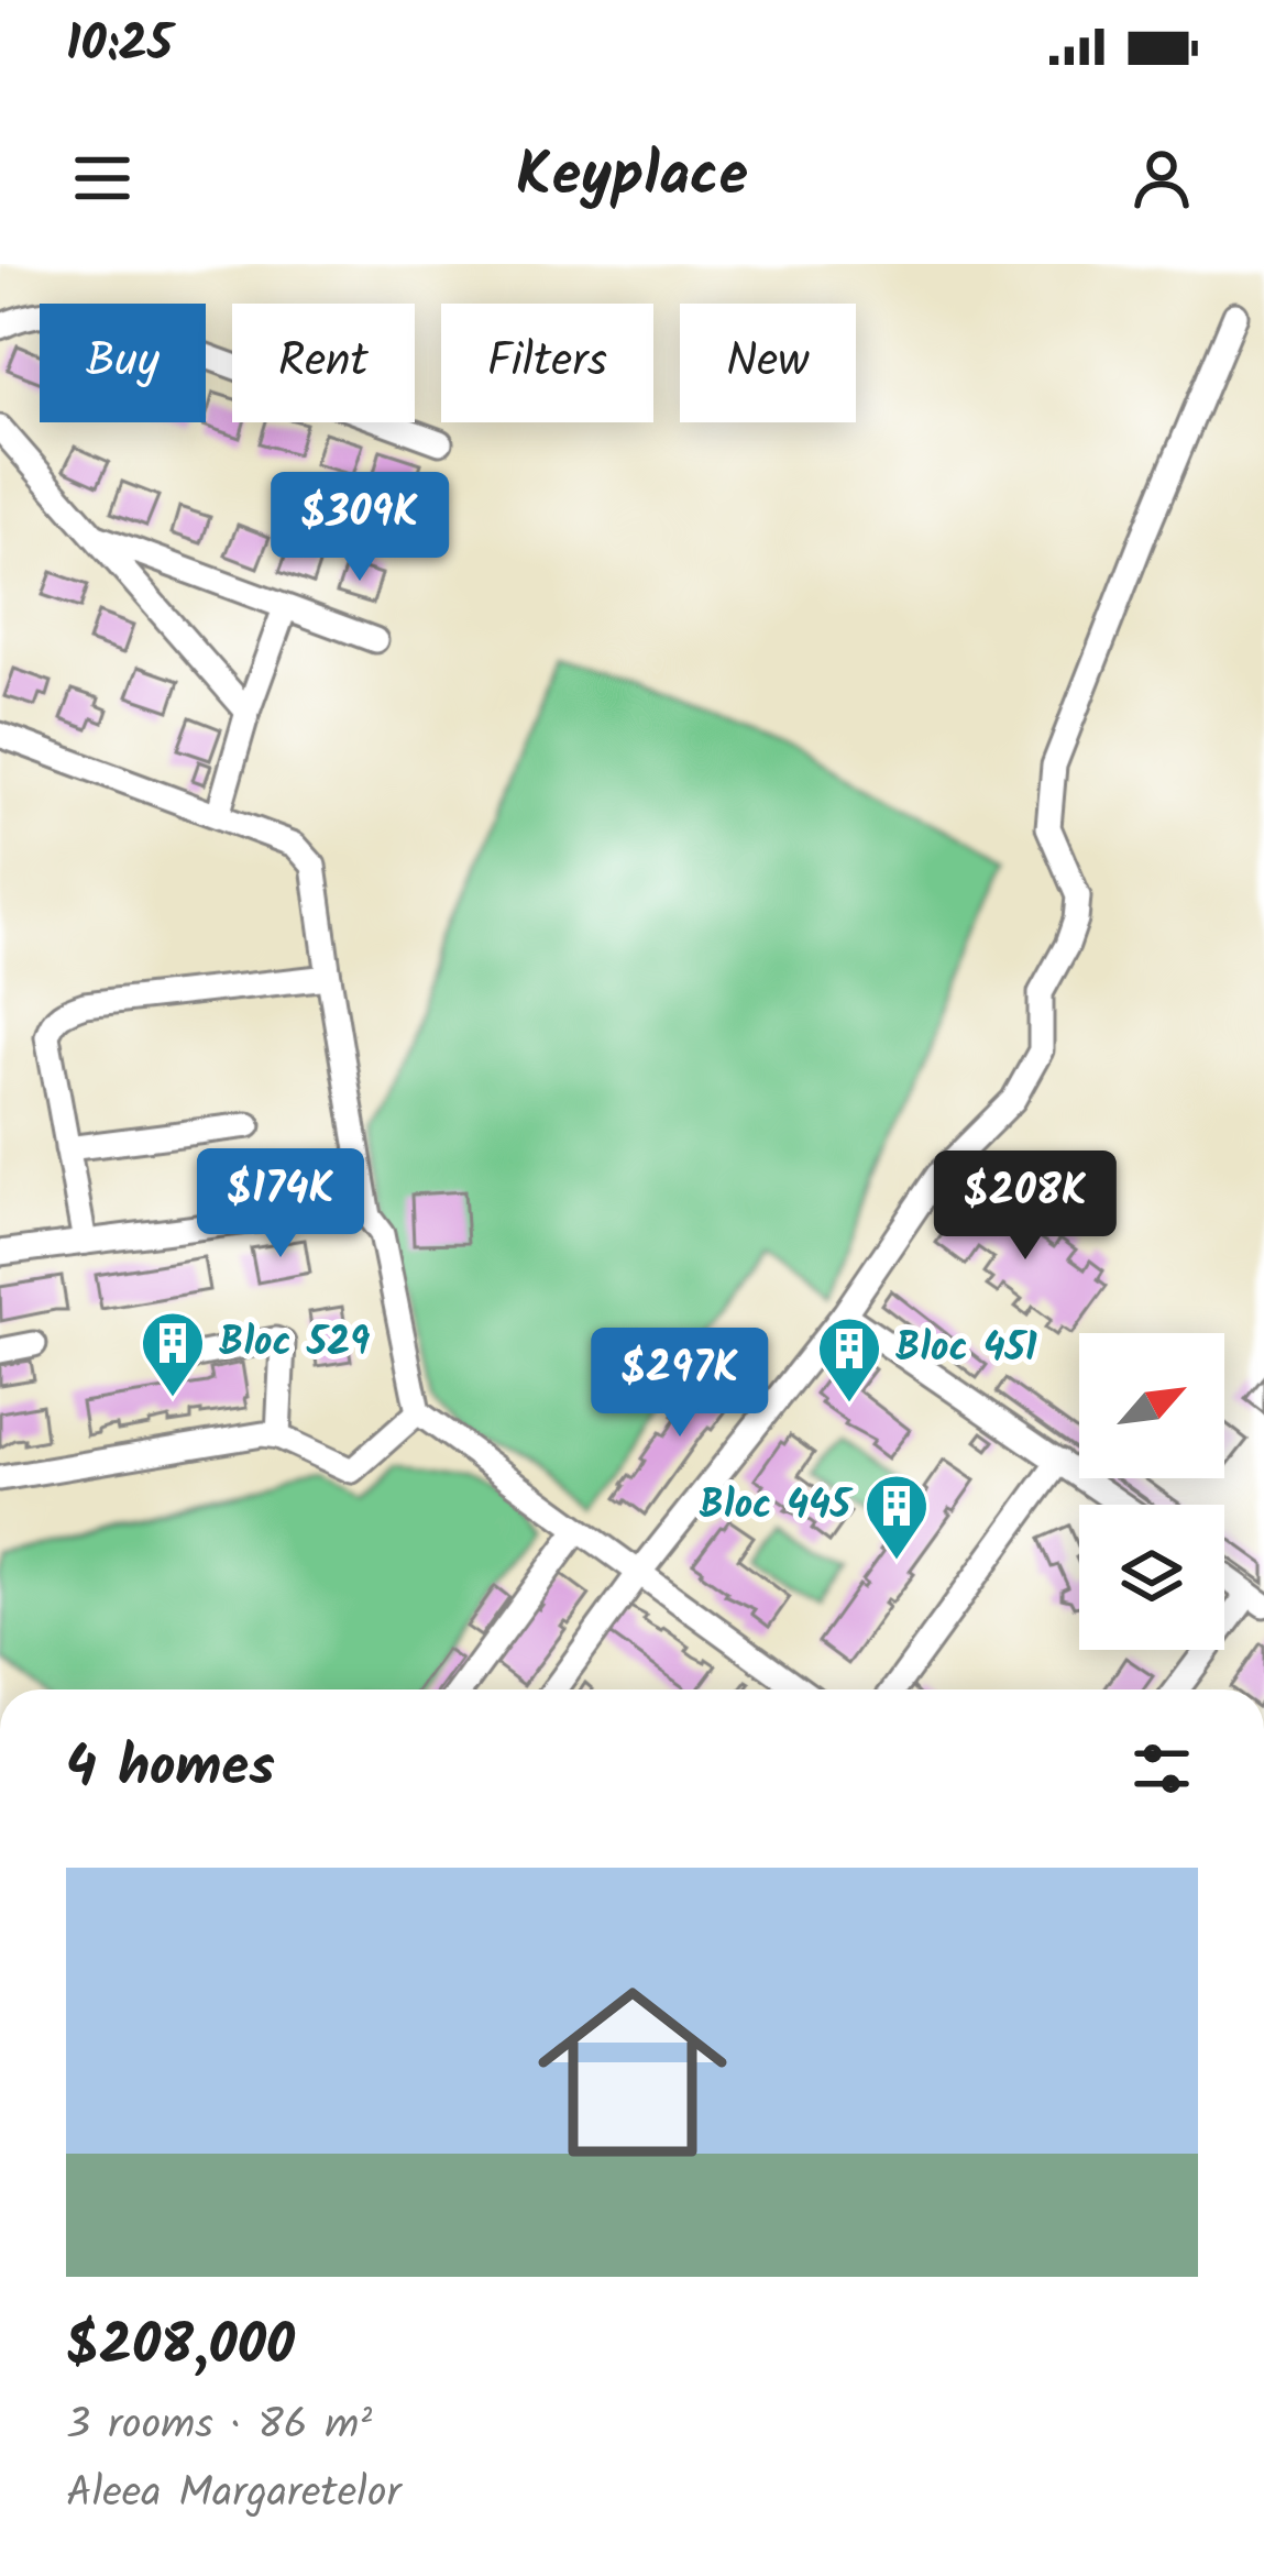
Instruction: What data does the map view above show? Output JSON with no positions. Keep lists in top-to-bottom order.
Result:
{
  "places": {
    "building": ["Bloc 529", "Bloc 451", "Bloc 445"]
  },
  "north": "top right",
  "page": {
    "status": "10:25",
    "header": "Keyplace",
    "chip": [
      "Buy",
      "Rent",
      "Filters",
      "New"
    ],
    "price": [
      "$309K",
      "$174K",
      "$208K",
      "$297K"
    ],
    "heading": "4 homes",
    "list": [
      {
        "name": "$208,000",
        "note": "3 rooms · 86 m² · Aleea Margaretelor"
      }
    ]
  }
}
